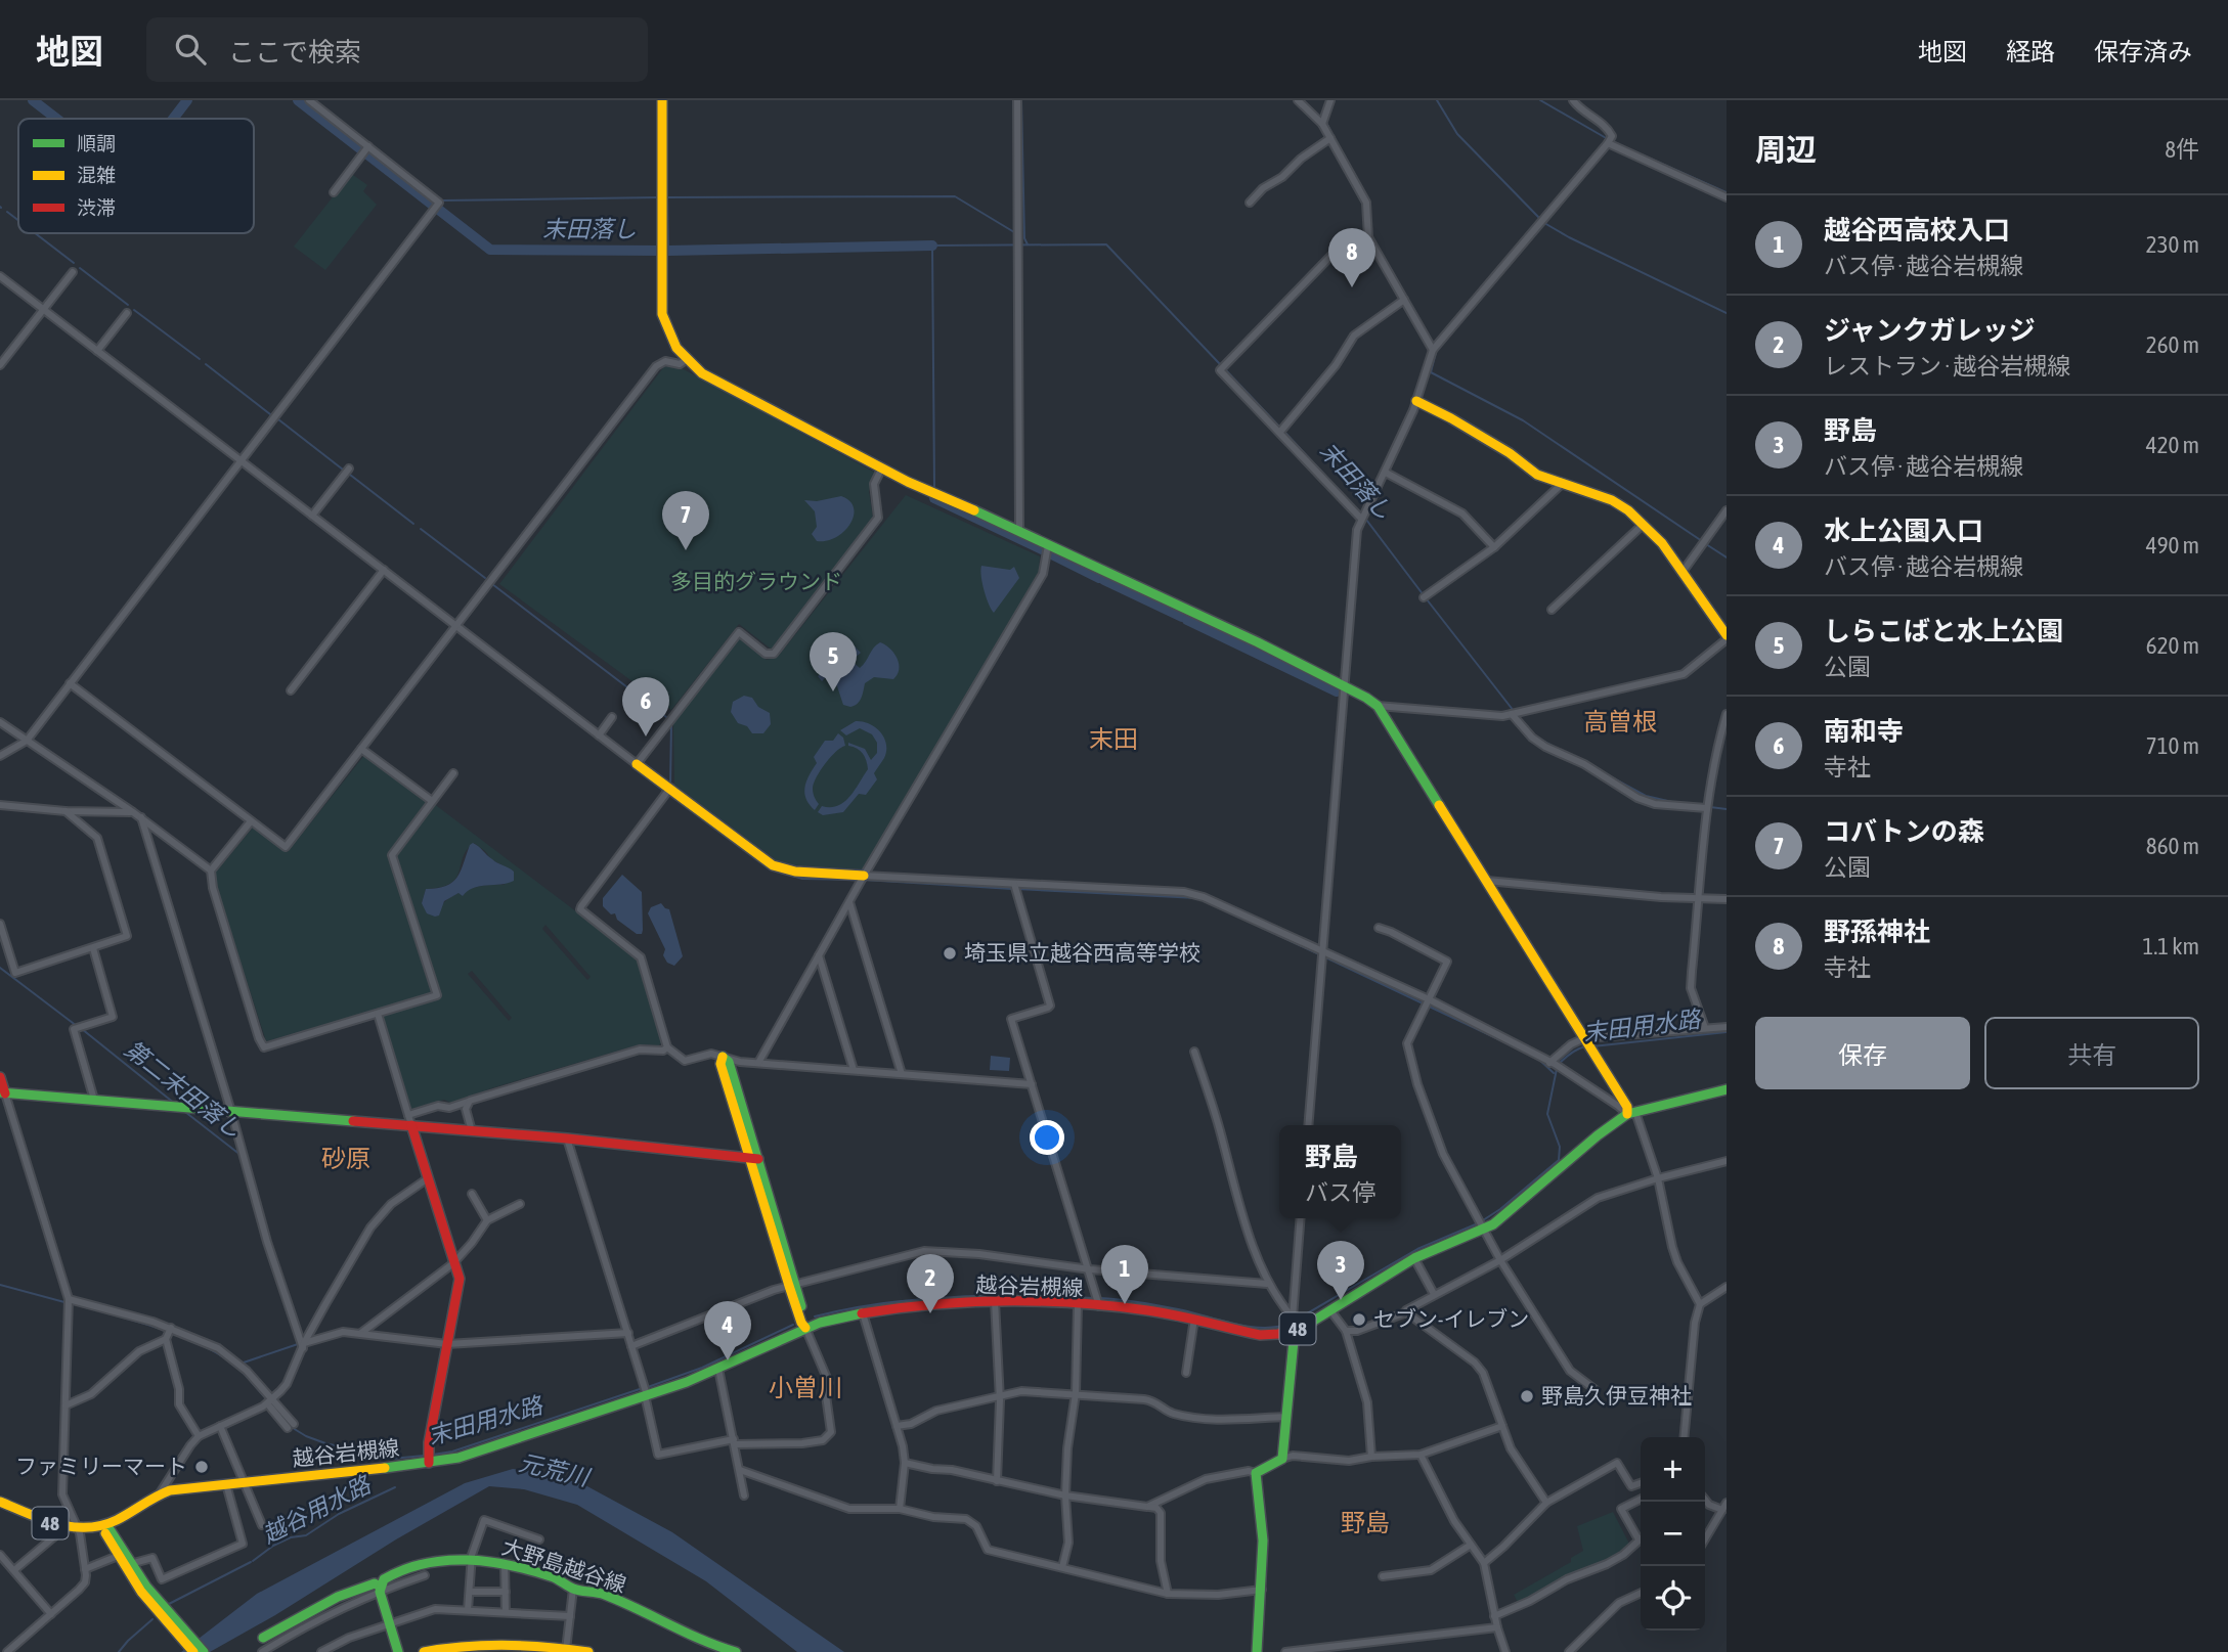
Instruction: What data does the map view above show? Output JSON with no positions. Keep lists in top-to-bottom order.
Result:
{
  "streets": {
    "street": ["越谷岩槻線", "48", "大野島越谷線"]
  },
  "districts": [
    "高曽根",
    "末田",
    "砂原",
    "小曽川",
    "野島"
  ],
  "water": [
    "末田落し",
    "末田用水路",
    "第二末田落し",
    "元荒川",
    "越谷用水路"
  ],
  "parks": ["多目的グラウンド"],
  "places": [
    "埼玉県立越谷西高等学校",
    "セブン-イレブン",
    "野島久伊豆神社",
    "ファミリーマート"
  ],
  "legend": ["順調", "混雑", "渋滞"],
  "page": {
    "header": "地図",
    "search": "ここで検索",
    "nav": ["地図", "経路", "保存済み"],
    "heading": ["周辺", "8件"],
    "list": [
      {
        "mark": "1",
        "name": "越谷西高校入口",
        "note": "バス停 · 越谷岩槻線",
        "value": "230 m"
      },
      {
        "mark": "2",
        "name": "ジャンクガレッジ",
        "note": "レストラン · 越谷岩槻線",
        "value": "260 m"
      },
      {
        "mark": "3",
        "name": "野島",
        "note": "バス停 · 越谷岩槻線",
        "value": "420 m"
      },
      {
        "mark": "4",
        "name": "水上公園入口",
        "note": "バス停 · 越谷岩槻線",
        "value": "490 m"
      },
      {
        "mark": "5",
        "name": "しらこばと水上公園",
        "note": "公園",
        "value": "620 m"
      },
      {
        "mark": "6",
        "name": "南和寺",
        "note": "寺社",
        "value": "710 m"
      },
      {
        "mark": "7",
        "name": "コバトンの森",
        "note": "公園",
        "value": "860 m"
      },
      {
        "mark": "8",
        "name": "野孫神社",
        "note": "寺社",
        "value": "1.1 km"
      }
    ],
    "pins": [
      "8",
      "7",
      "5",
      "6",
      "3",
      "1",
      "2",
      "4"
    ],
    "buttons": ["保存", "共有"],
    "popup": ["野島", "バス停"],
    "map_buttons": ["+", "−"]
  }
}
